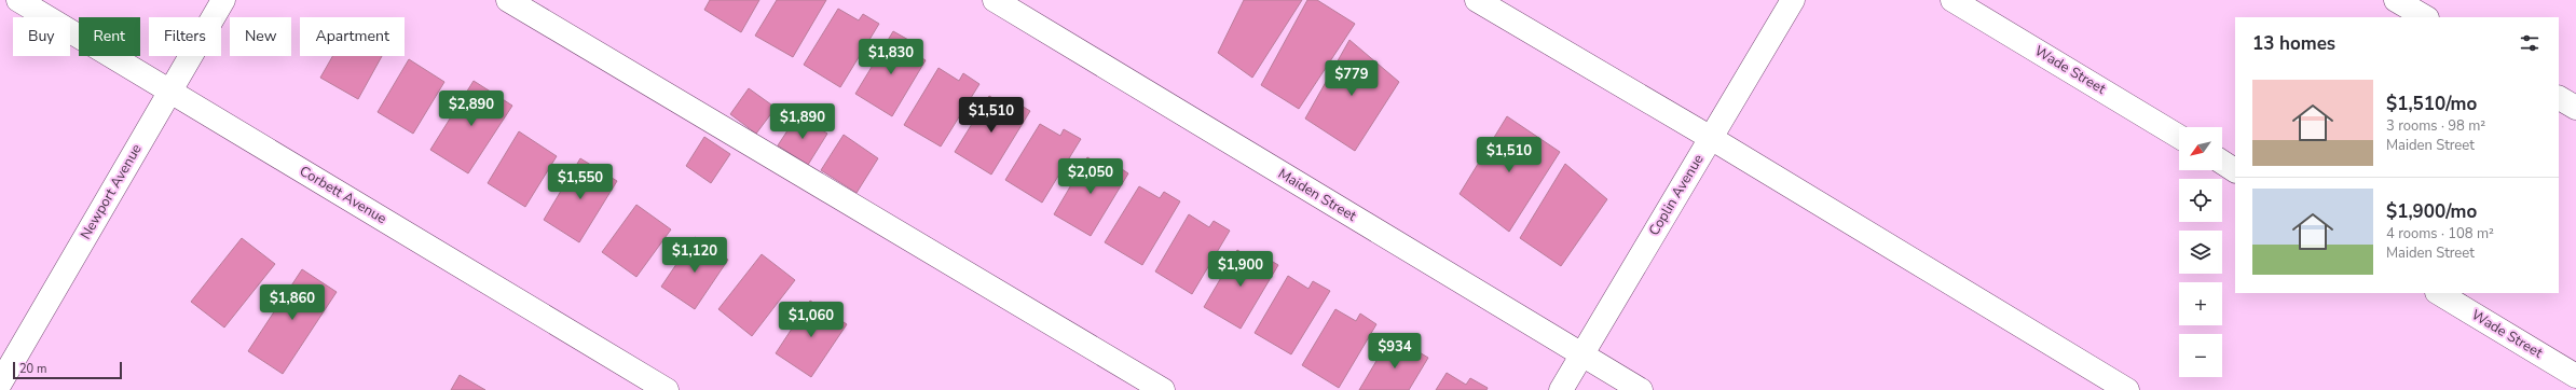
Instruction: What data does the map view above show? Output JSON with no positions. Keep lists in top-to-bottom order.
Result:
{
  "streets": {
    "street": [
      "Wade Street",
      "Newport Avenue",
      "Corbett Avenue",
      "Maiden Street",
      "Coplin Avenue"
    ]
  },
  "crossings": [
    ["Newport Avenue", "Corbett Avenue"],
    ["Maiden Street", "Coplin Avenue"]
  ],
  "scale_bar": "20 m",
  "north": "bottom left",
  "page": {
    "chip": [
      "Buy",
      "Rent",
      "Filters",
      "New",
      "Apartment"
    ],
    "heading": "13 homes",
    "price": [
      "$1,830",
      "$779",
      "$2,890",
      "$1,510",
      "$1,890",
      "$1,510",
      "$2,050",
      "$1,550",
      "$1,120",
      "$1,900",
      "$1,860",
      "$1,060",
      "$934"
    ],
    "list": [
      {
        "name": "$1,510/mo",
        "note": "3 rooms · 98 m² · Maiden Street"
      },
      {
        "name": "$1,900/mo",
        "note": "4 rooms · 108 m² · Maiden Street"
      }
    ],
    "map_buttons": ["+", "−"],
    "scale": "20 m"
  }
}
